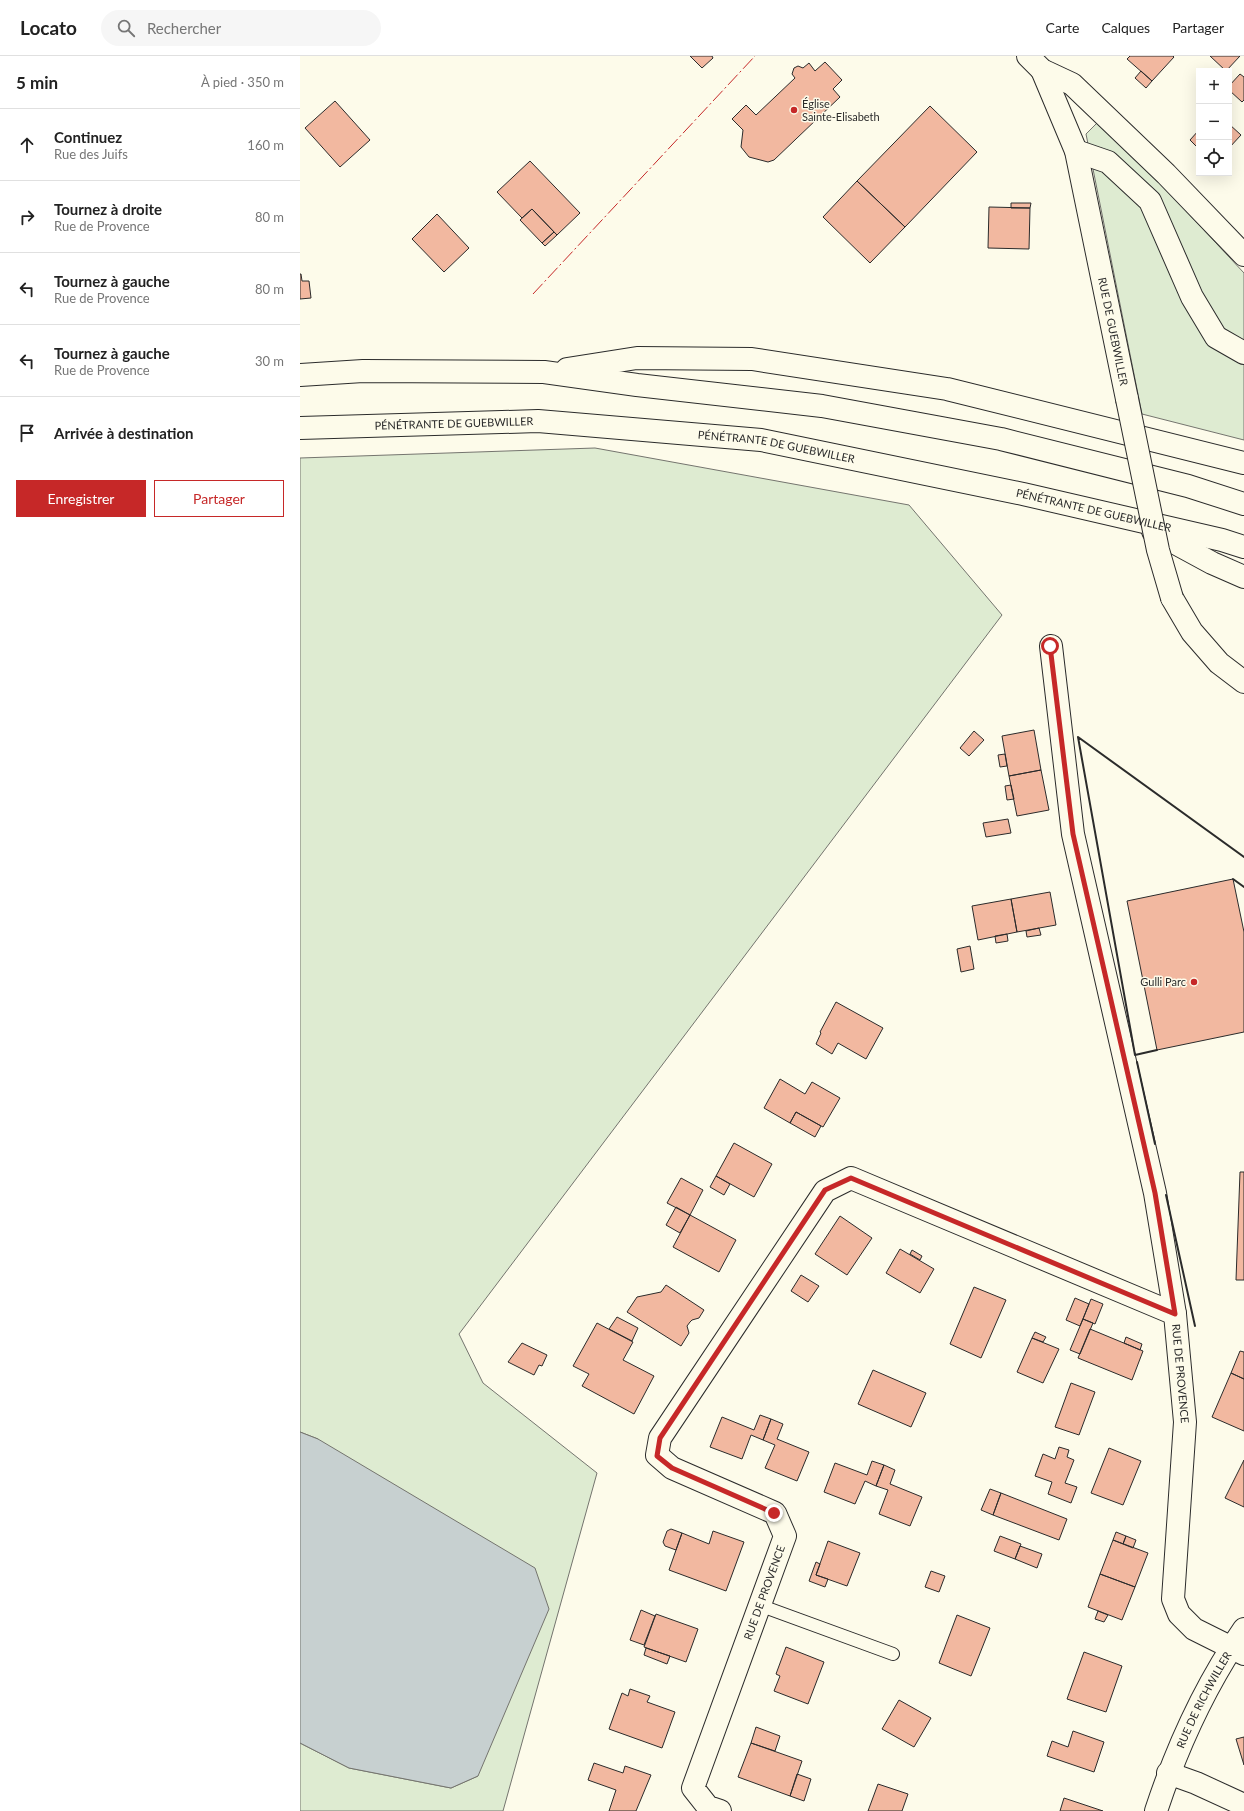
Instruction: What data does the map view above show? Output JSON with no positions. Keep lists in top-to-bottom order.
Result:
{
  "streets": {
    "main road": [
      "RUE DE GUEBWILLER",
      "PÉNÉTRANTE DE GUEBWILLER",
      "RUE DE PROVENCE",
      "RUE DE RICHWILLER"
    ]
  },
  "crossings": [
    ["RUE DE PROVENCE", "RUE DE RICHWILLER"]
  ],
  "places": ["Église Sainte-Elisabeth", "Gulli Parc"],
  "page": {
    "header": "Locato",
    "search": "Rechercher",
    "nav": ["Carte", "Calques", "Partager"],
    "heading": ["5 min", "À pied · 350 m"],
    "map_buttons": ["+", "−"],
    "list": [
      ["Continuez", "Rue des Juifs", "160 m"],
      ["Tournez à droite", "Rue de Provence", "80 m"],
      ["Tournez à gauche", "Rue de Provence", "80 m"],
      ["Tournez à gauche", "Rue de Provence", "30 m"],
      "Arrivée à destination"
    ],
    "buttons": ["Enregistrer", "Partager"]
  }
}
